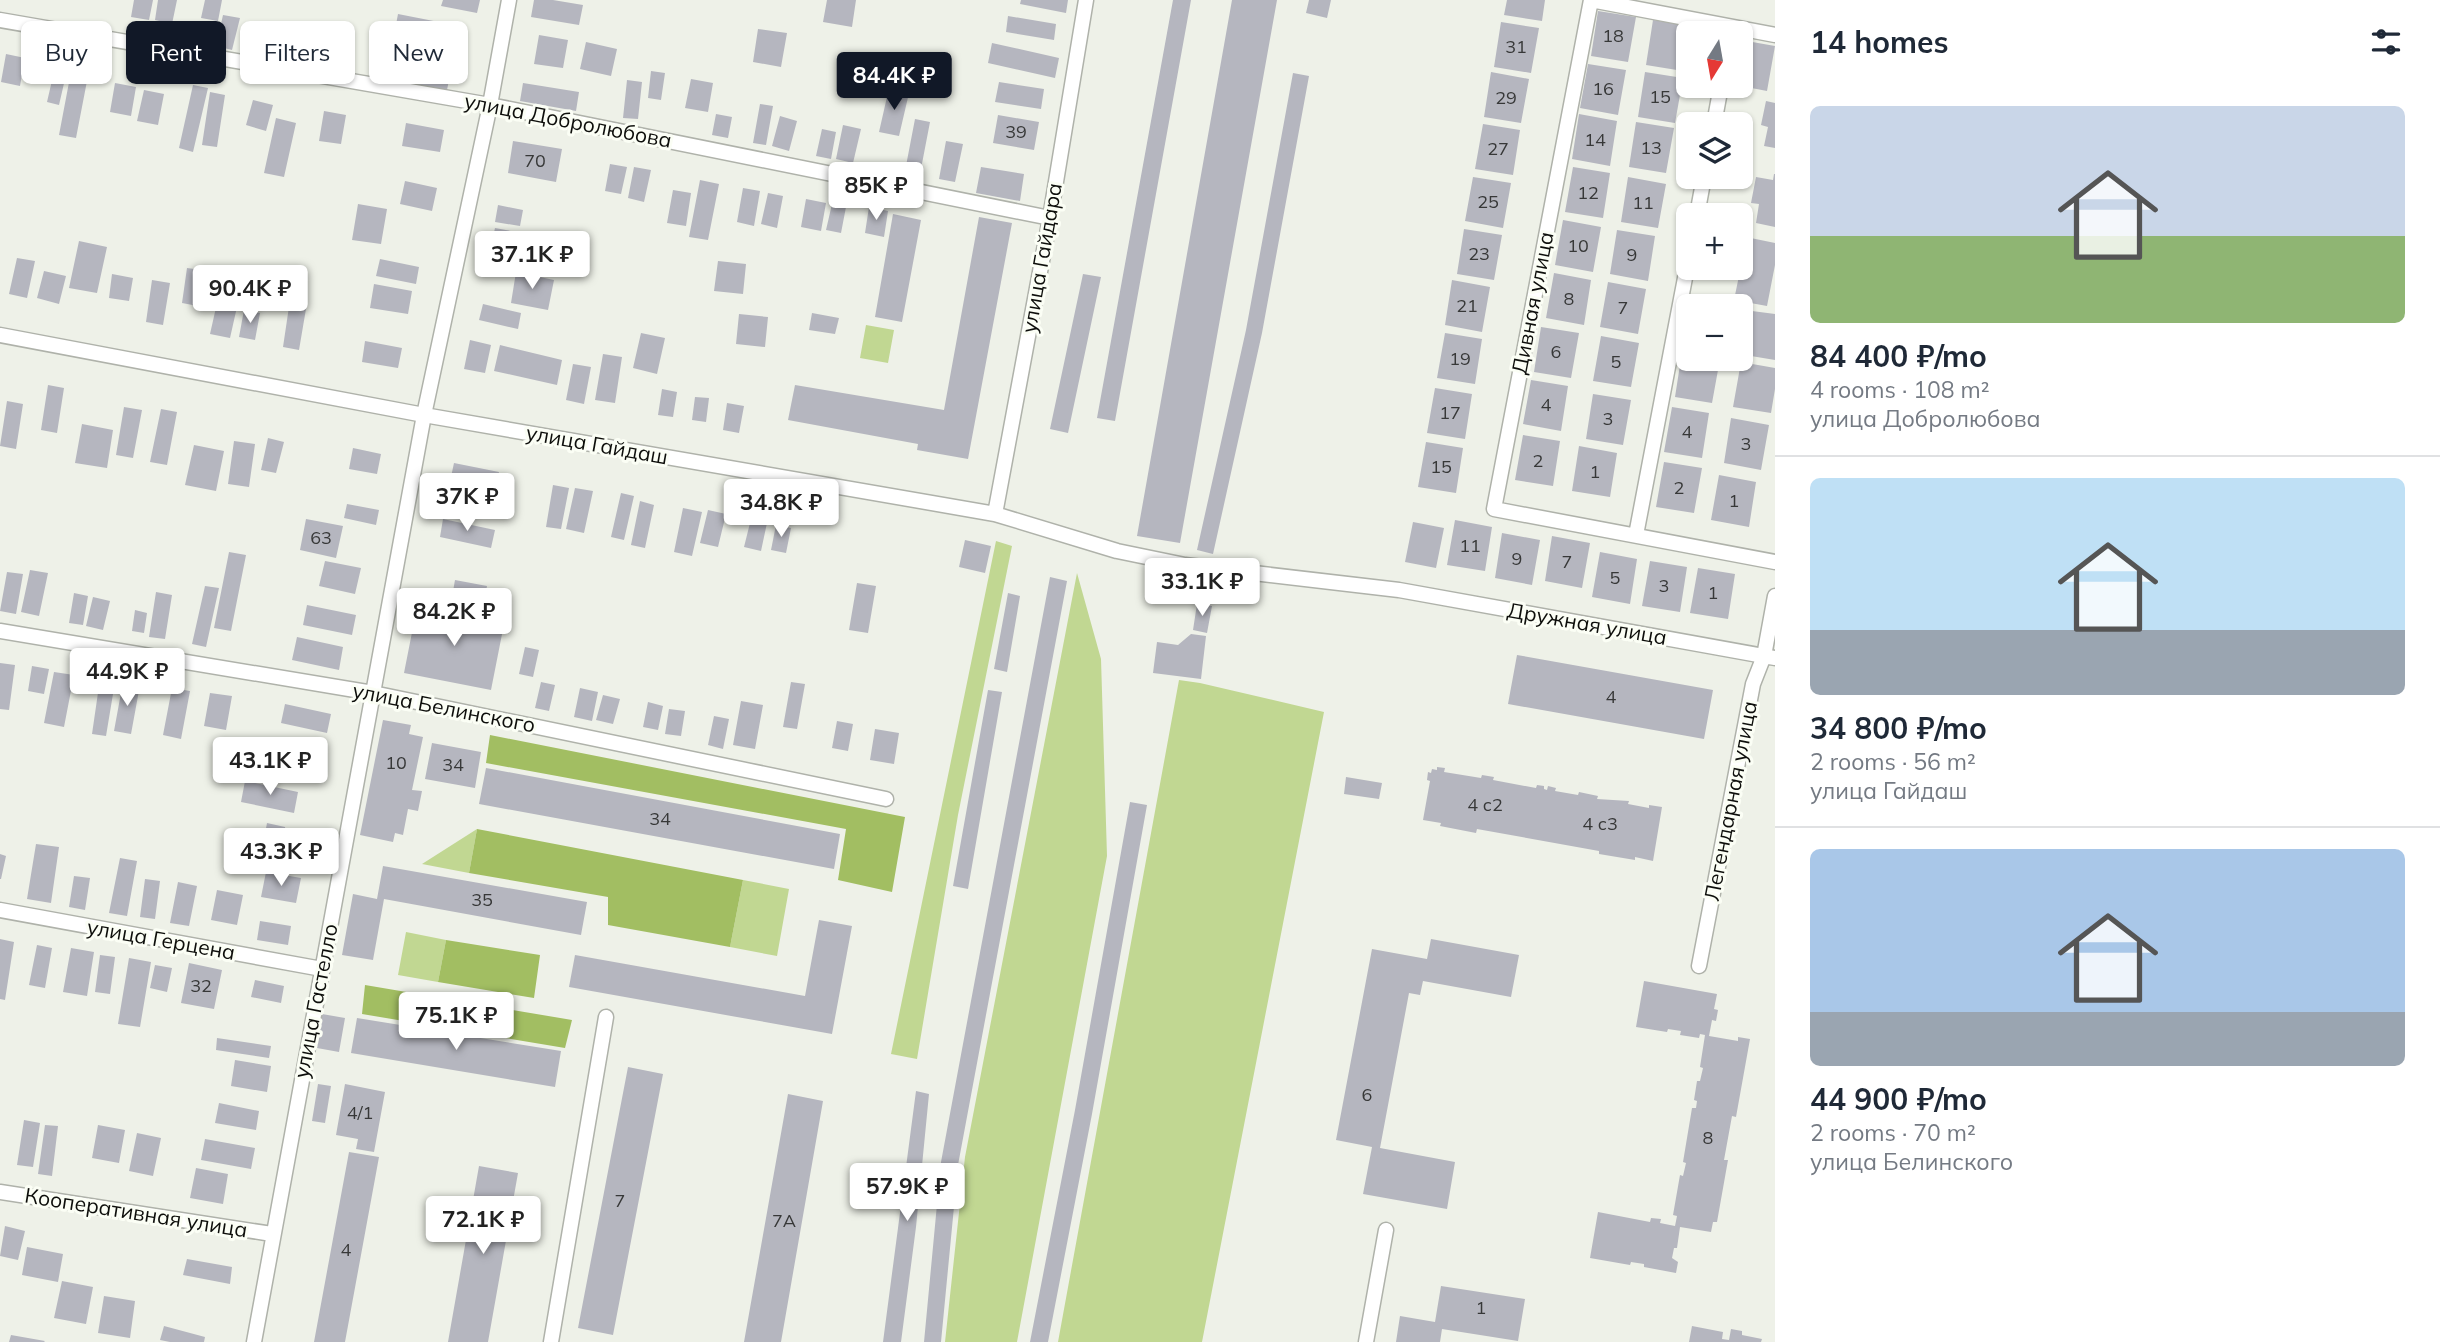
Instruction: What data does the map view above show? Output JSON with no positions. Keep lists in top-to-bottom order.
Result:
{
  "streets": {
    "street": [
      "улица Добролюбова",
      "улица Гайдара",
      "Дивная улица",
      "улица Гайдаш",
      "Дружная улица",
      "улица Белинского",
      "Легендарная улица",
      "улица Герцена",
      "улица Гастелло",
      "Кооперативная улица"
    ]
  },
  "crossings": [
    ["улица Добролюбова", "улица Гайдара"],
    ["улица Добролюбова", "улица Гастелло"],
    ["улица Гайдара", "улица Гайдаш"],
    ["улица Гайдаш", "Дружная улица"],
    ["улица Гайдаш", "улица Гастелло"],
    ["Дружная улица", "Легендарная улица"],
    ["улица Белинского", "улица Гастелло"],
    ["улица Герцена", "улица Гастелло"],
    ["улица Гастелло", "Кооперативная улица"]
  ],
  "house_numbers": [
    "18",
    "31",
    "16",
    "15",
    "29",
    "39",
    "14",
    "13",
    "27",
    "70",
    "12",
    "25",
    "11",
    "10",
    "23",
    "9",
    "8",
    "21",
    "7",
    "6",
    "19",
    "5",
    "4",
    "17",
    "3",
    "4",
    "3",
    "2",
    "15",
    "1",
    "2",
    "1",
    "63",
    "11",
    "9",
    "7",
    "5",
    "3",
    "1",
    "4",
    "10",
    "34",
    "4 с2",
    "34",
    "4 с3",
    "35",
    "32",
    "6",
    "4/1",
    "8",
    "7",
    "7А",
    "4",
    "1"
  ],
  "north": "bottom",
  "page": {
    "heading": "14 homes",
    "map_buttons": ["+", "−"],
    "chip": [
      "Buy",
      "Rent",
      "Filters",
      "New"
    ],
    "price": [
      "84.4K ₽",
      "85K ₽",
      "37.1K ₽",
      "90.4K ₽",
      "37K ₽",
      "34.8K ₽",
      "33.1K ₽",
      "84.2K ₽",
      "44.9K ₽",
      "43.1K ₽",
      "43.3K ₽",
      "75.1K ₽",
      "57.9K ₽",
      "72.1K ₽"
    ],
    "list": [
      {
        "name": "84 400 ₽/mo",
        "note": "4 rooms · 108 m² · улица Добролюбова"
      },
      {
        "name": "34 800 ₽/mo",
        "note": "2 rooms · 56 m² · улица Гайдаш"
      },
      {
        "name": "44 900 ₽/mo",
        "note": "2 rooms · 70 m² · улица Белинского"
      }
    ]
  }
}
